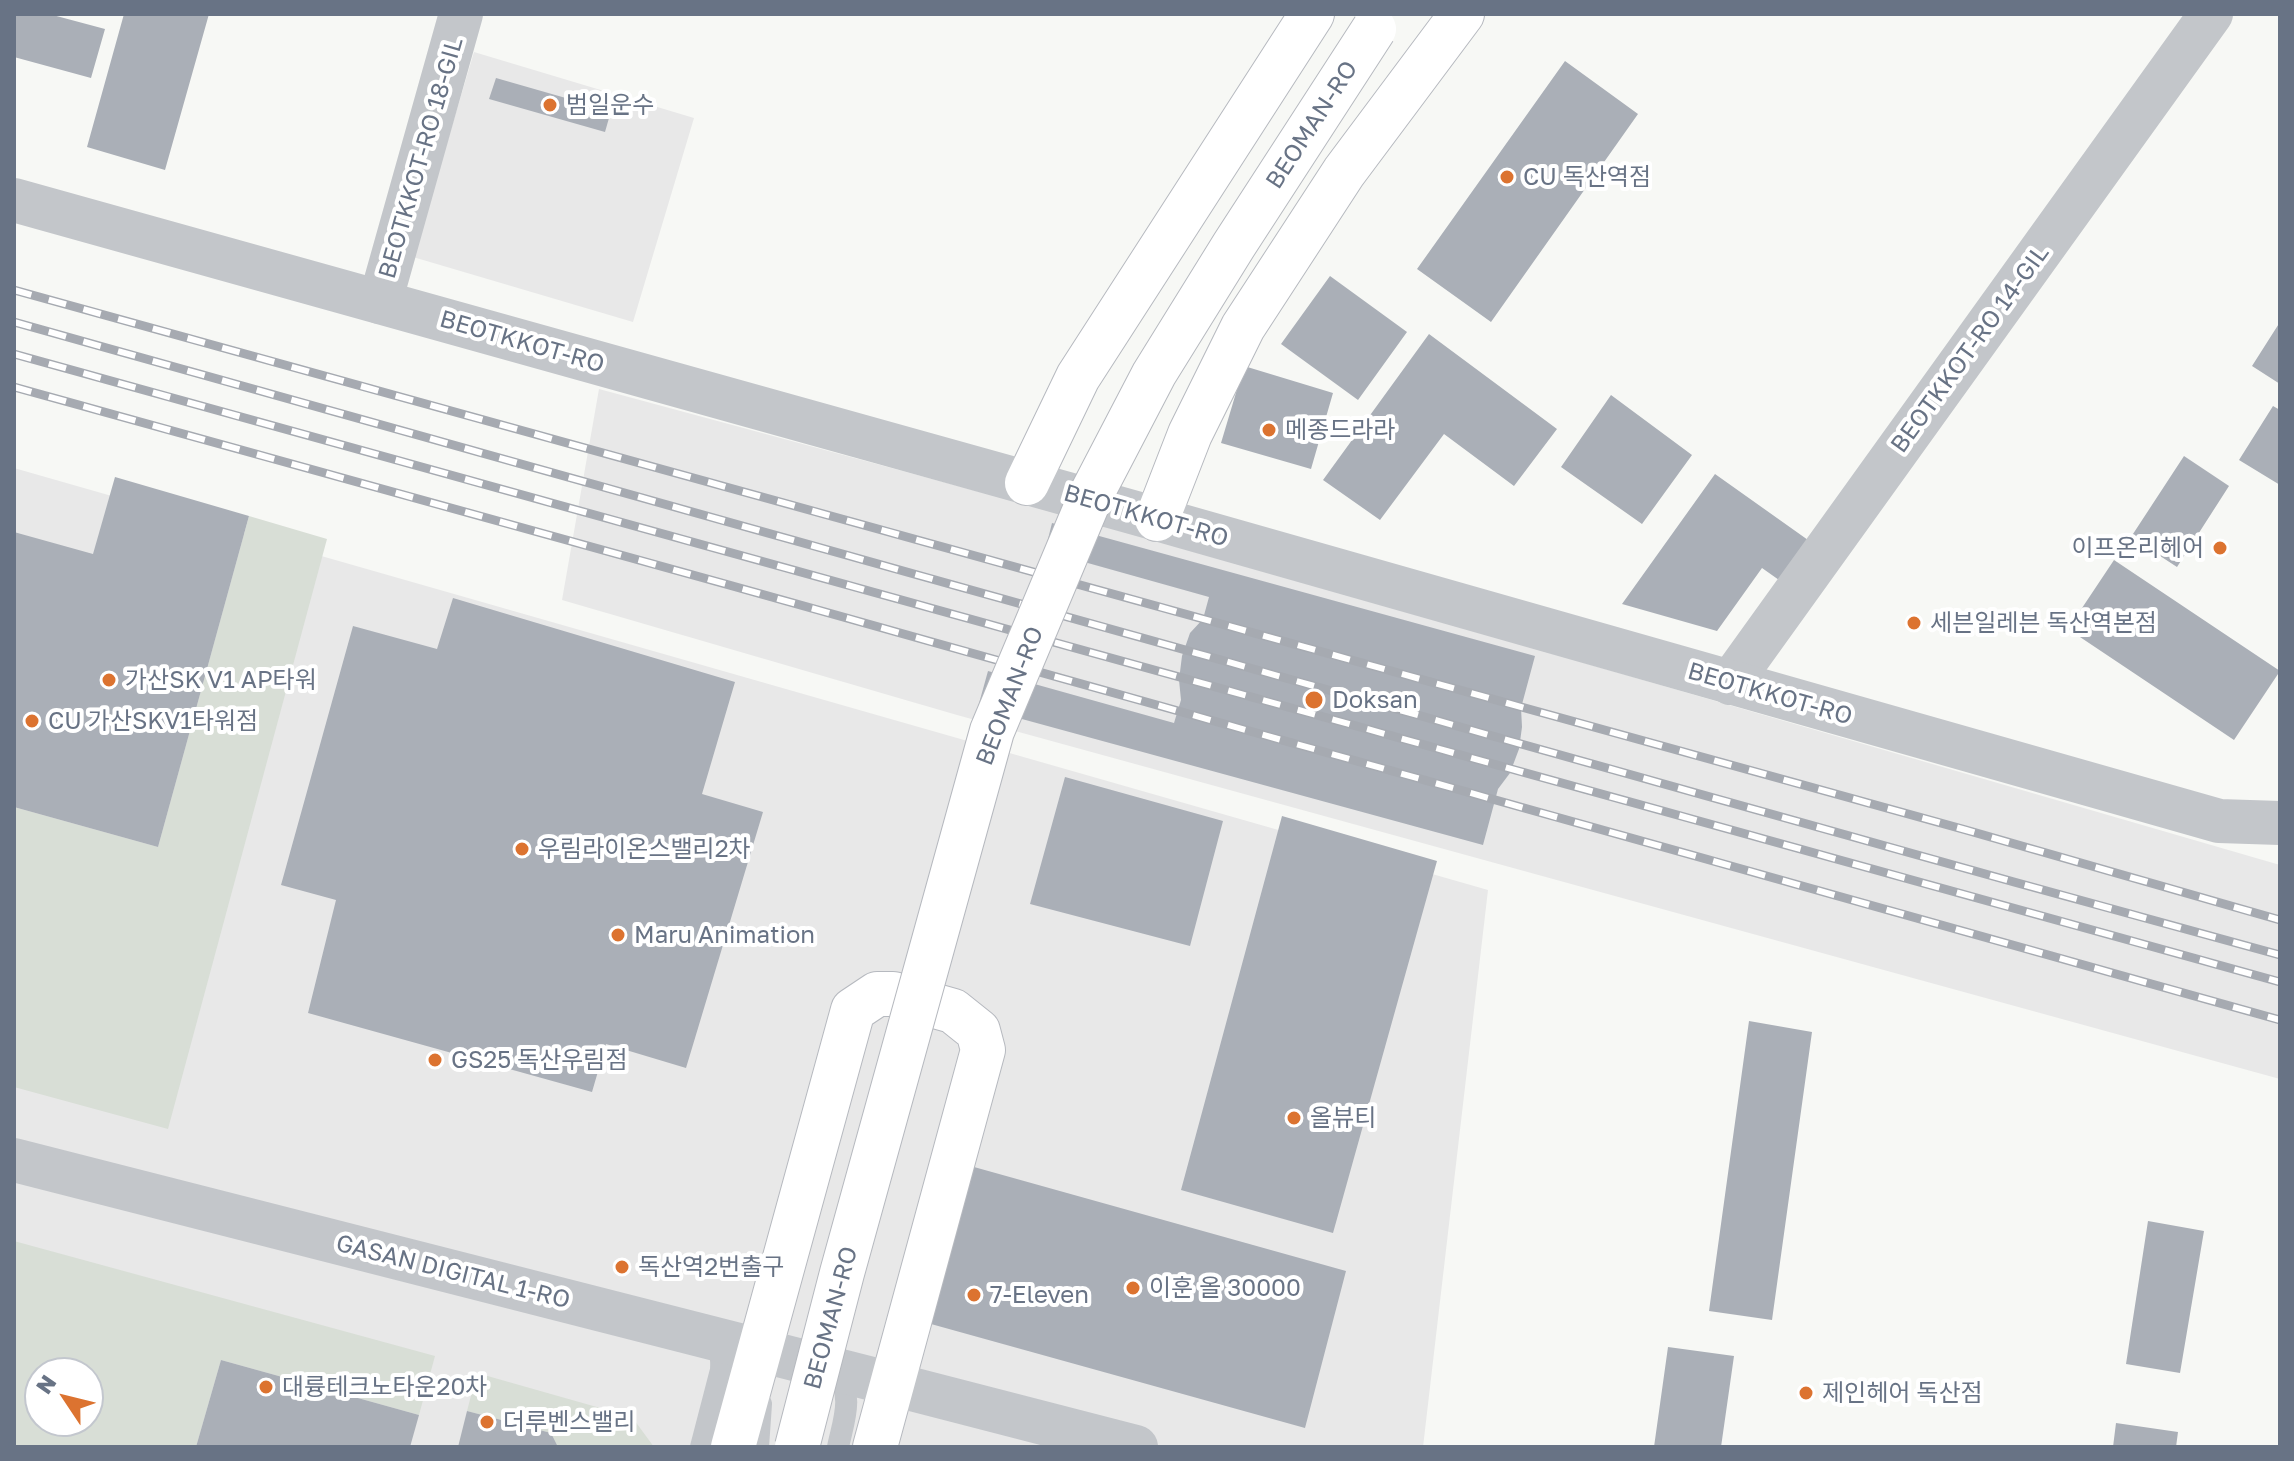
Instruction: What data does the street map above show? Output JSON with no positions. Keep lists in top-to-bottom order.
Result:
{
  "streets": {
    "main road": ["BEOMAN-RO"],
    "street": [
      "BEOTKKOT-RO 18-GIL",
      "BEOTKKOT-RO",
      "BEOTKKOT-RO 14-GIL",
      "GASAN DIGITAL 1-RO"
    ]
  },
  "crossings": [
    ["BEOTKKOT-RO 18-GIL", "BEOTKKOT-RO"],
    ["BEOTKKOT-RO", "BEOTKKOT-RO 14-GIL"]
  ],
  "places": [
    "범일운수",
    "CU 독산역점",
    "메종드라라",
    "이프온리헤어",
    "세븐일레븐 독산역본점",
    "가산SK V1 AP타워",
    "Doksan",
    "CU 가산SKV1타워점",
    "우림라이온스밸리2차",
    "Maru Animation",
    "GS25 독산우림점",
    "올뷰티",
    "독산역2번출구",
    "이훈 올 30000",
    "7-Eleven",
    "대륭테크노타운20차",
    "제인헤어 독산점",
    "더루벤스밸리"
  ],
  "north": "top left"
}
